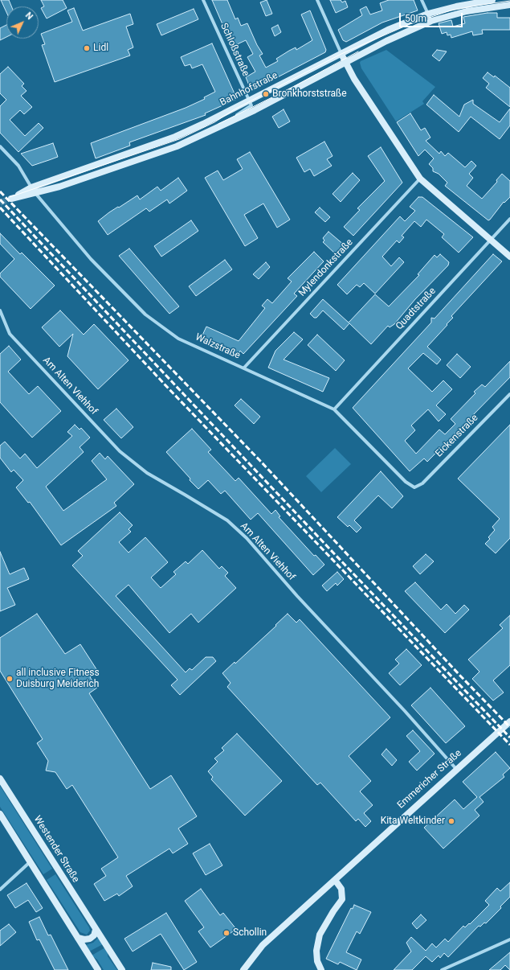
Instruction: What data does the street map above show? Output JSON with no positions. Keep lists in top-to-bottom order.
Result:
{
  "streets": {
    "main road": ["Bahnhofstraße", "Emmericher Straße", "Westender Straße"],
    "street": [
      "Schloßstraße",
      "Mylendonkstraße",
      "Quadtstraße",
      "Walzstraße",
      "Am Alten Viehhof",
      "Eickenstraße"
    ]
  },
  "crossings": [
    ["Schloßstraße", "Bahnhofstraße"],
    ["Bahnhofstraße", "Walzstraße"],
    ["Mylendonkstraße", "Walzstraße"],
    ["Quadtstraße", "Walzstraße"],
    ["Walzstraße", "Eickenstraße"],
    ["Am Alten Viehhof", "Emmericher Straße"]
  ],
  "places": [
    "Lidl",
    "Bronkhorststraße",
    "all inclusive Fitness Duisburg Meiderich",
    "Kita Weltkinder",
    "Schollin"
  ],
  "scale_bar": "50 m",
  "north": "top right"
}
